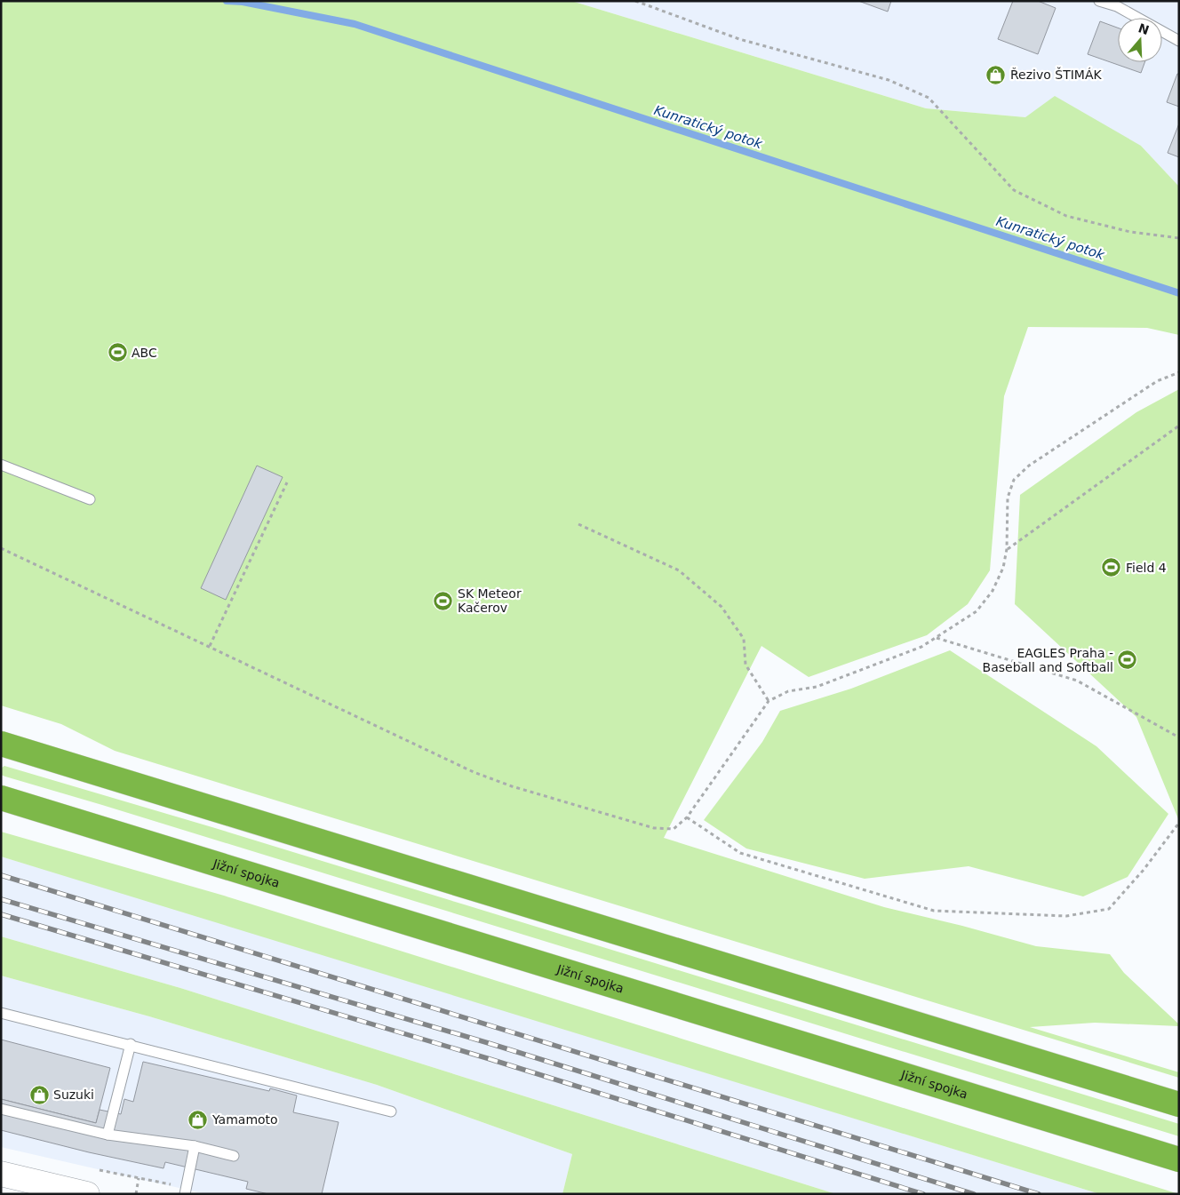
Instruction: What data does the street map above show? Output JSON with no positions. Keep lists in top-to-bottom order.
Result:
{
  "streets": {
    "highway": ["Jižní spojka"]
  },
  "water": ["Kunratický potok"],
  "places": {
    "shop": ["Řezivo ŠTIMÁK", "Suzuki", "Yamamoto"],
    "sports": [
      "ABC",
      "Field 4",
      "SK Meteor Kačerov",
      "EAGLES Praha - Baseball and Softball"
    ]
  },
  "north": "top"
}
